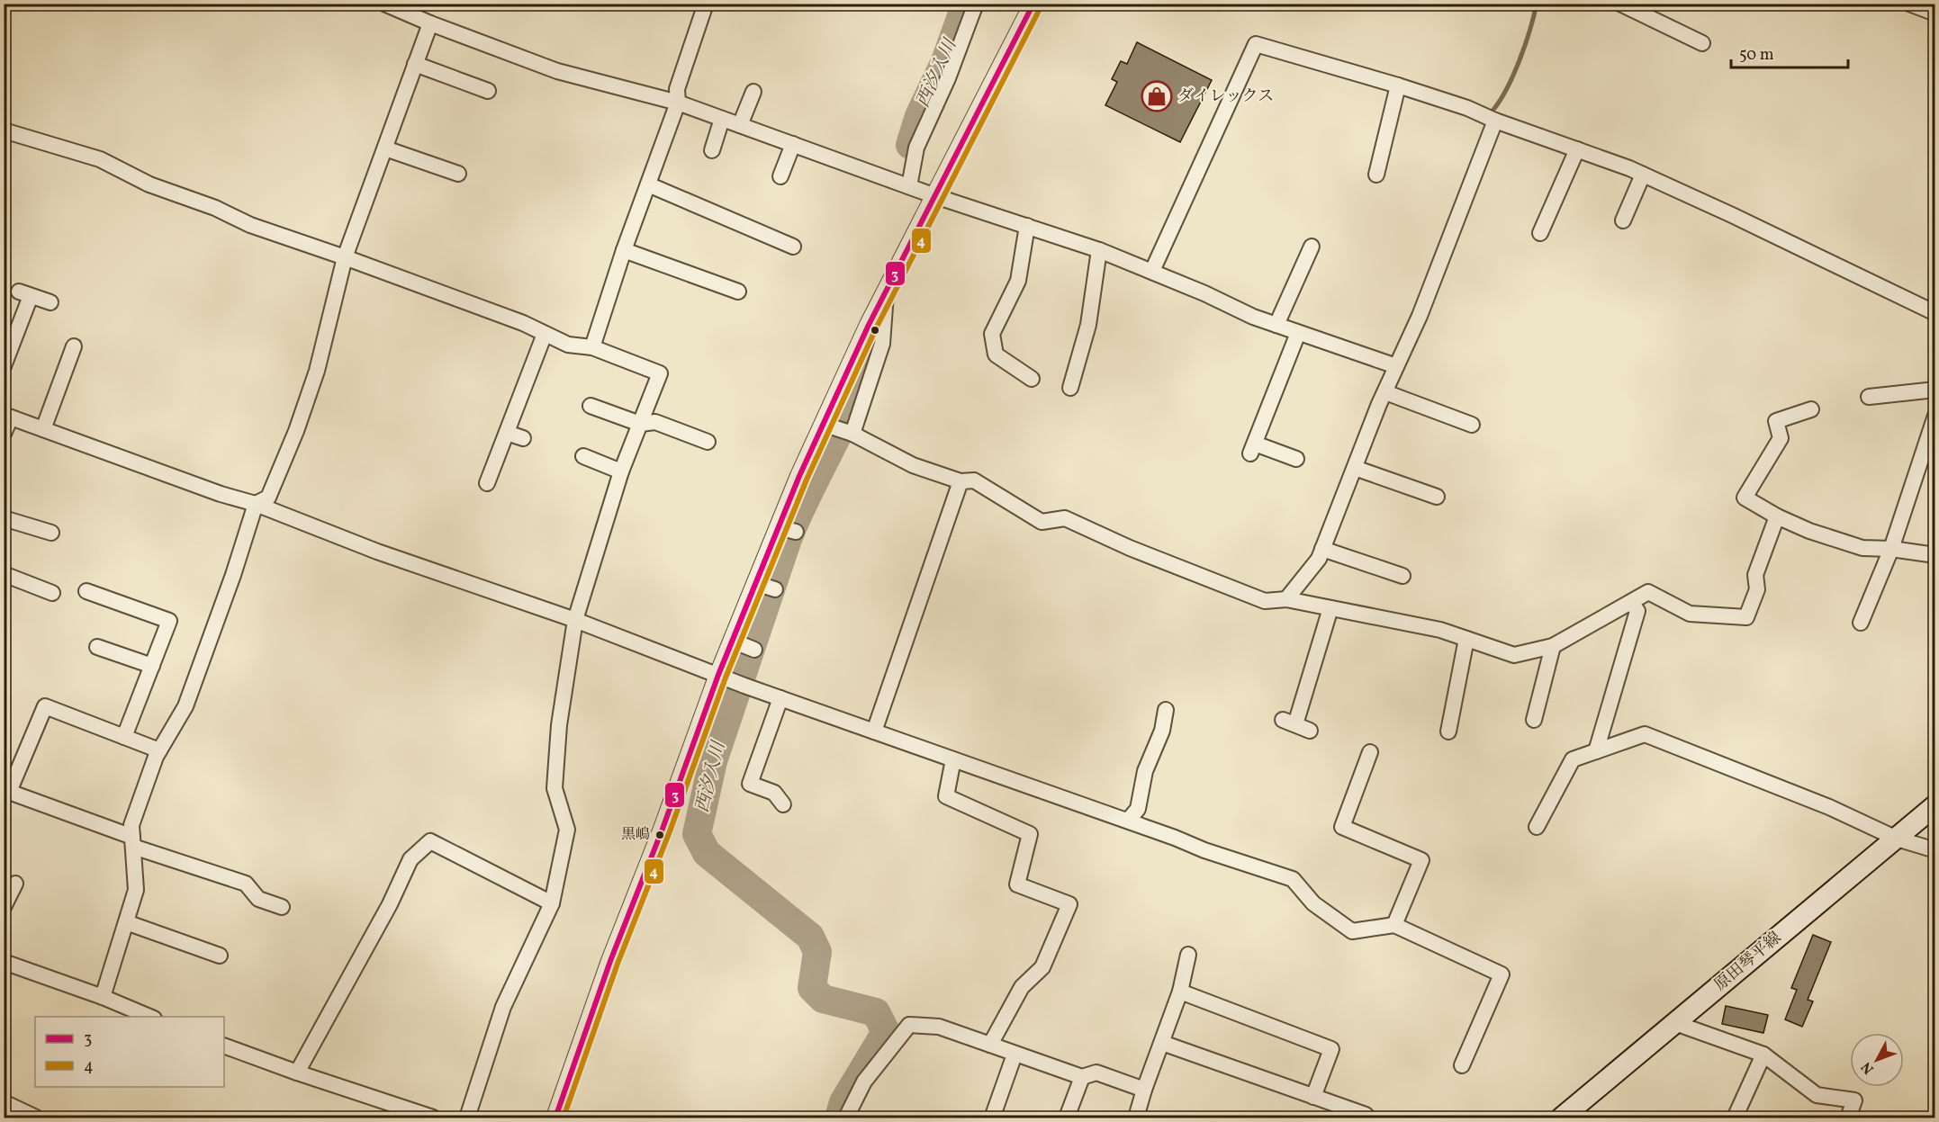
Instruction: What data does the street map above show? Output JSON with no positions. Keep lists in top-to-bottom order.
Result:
{
  "streets": {
    "main road": ["原田琴平線"]
  },
  "water": ["西汐入川"],
  "places": {
    "shop": ["ダイレックス"],
    "other": ["黒嶋"]
  },
  "lines": ["transit line 3", "transit line 4"],
  "legend": ["3", "4"],
  "scale_bar": "50 m",
  "north": "bottom left"
}
